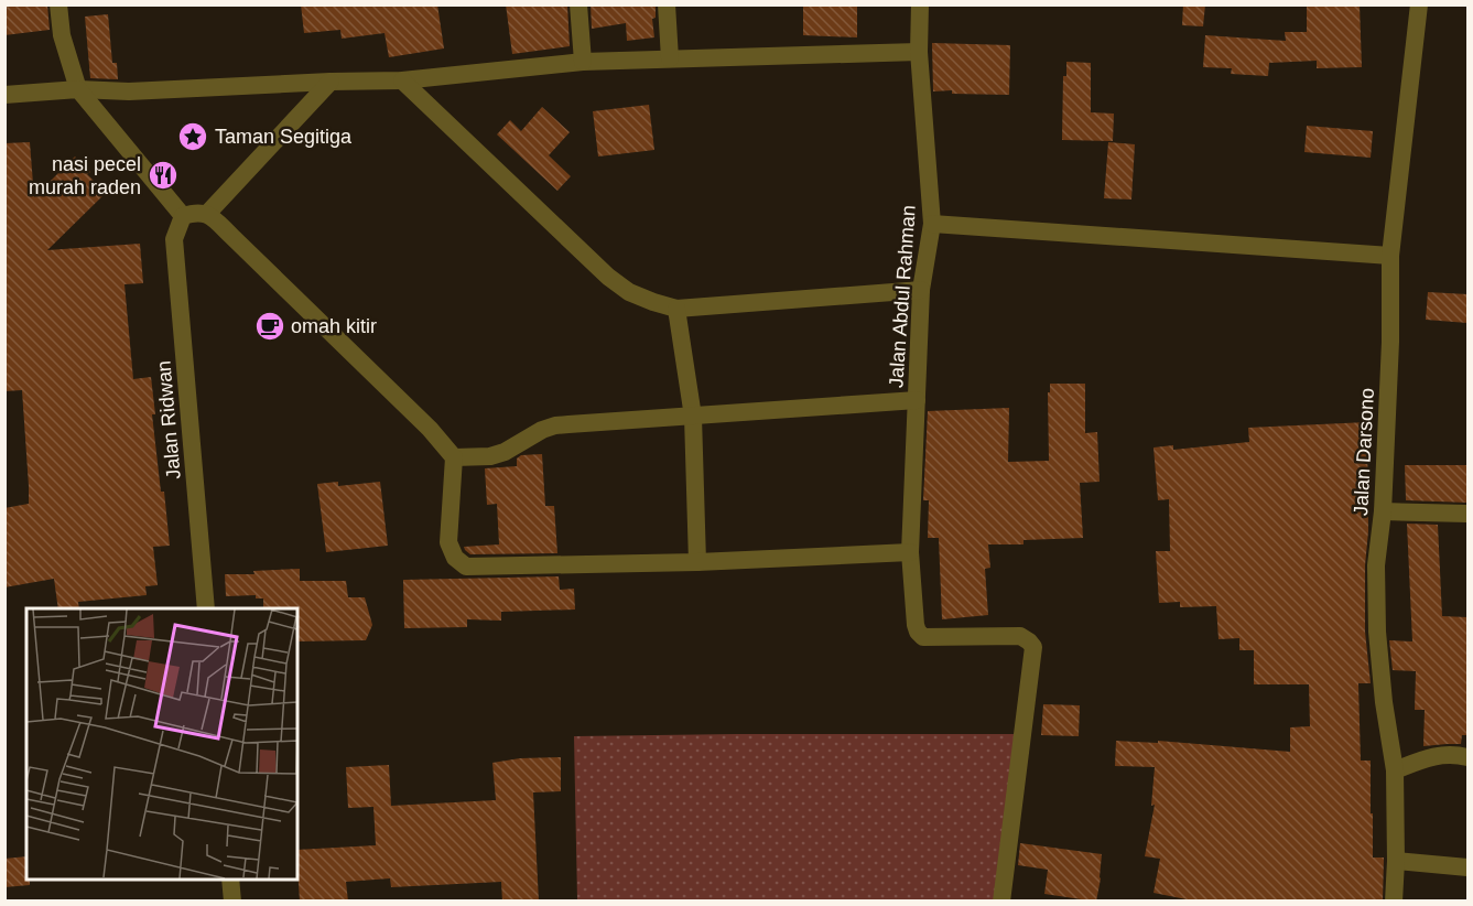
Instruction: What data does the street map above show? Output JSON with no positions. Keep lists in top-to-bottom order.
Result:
{
  "streets": {
    "street": ["Jalan Abdul Rahman", "Jalan Ridwan", "Jalan Darsono"]
  },
  "places": {
    "place": ["Taman Segitiga"],
    "restaurant": ["nasi pecel murah raden"],
    "cafe": ["omah kitir"]
  }
}
